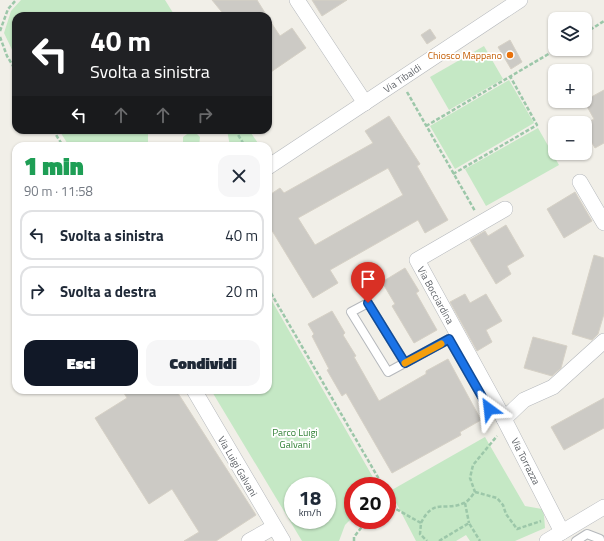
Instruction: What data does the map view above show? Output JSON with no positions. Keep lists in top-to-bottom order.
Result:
{
  "streets": {
    "street": [
      "Via Tibaldi",
      "Via Bocciardina",
      "Via Torrazza",
      "Via Luigi Galvani"
    ]
  },
  "crossings": [
    ["Via Bocciardina", "Via Torrazza"]
  ],
  "parks": ["Parco Luigi Galvani"],
  "places": ["Chiosco Mappano"],
  "page": {
    "map_buttons": ["+", "−"],
    "turn": ["40 m", "Svolta a sinistra"],
    "heading": ["1 min", "90 m · 11:58"],
    "list": [
      {
        "name": "Svolta a sinistra",
        "value": "40 m"
      },
      {
        "name": "Svolta a destra",
        "value": "20 m"
      }
    ],
    "buttons": ["Esci", "Condividi"],
    "speed": "18 km/h",
    "limit": "20"
  }
}
